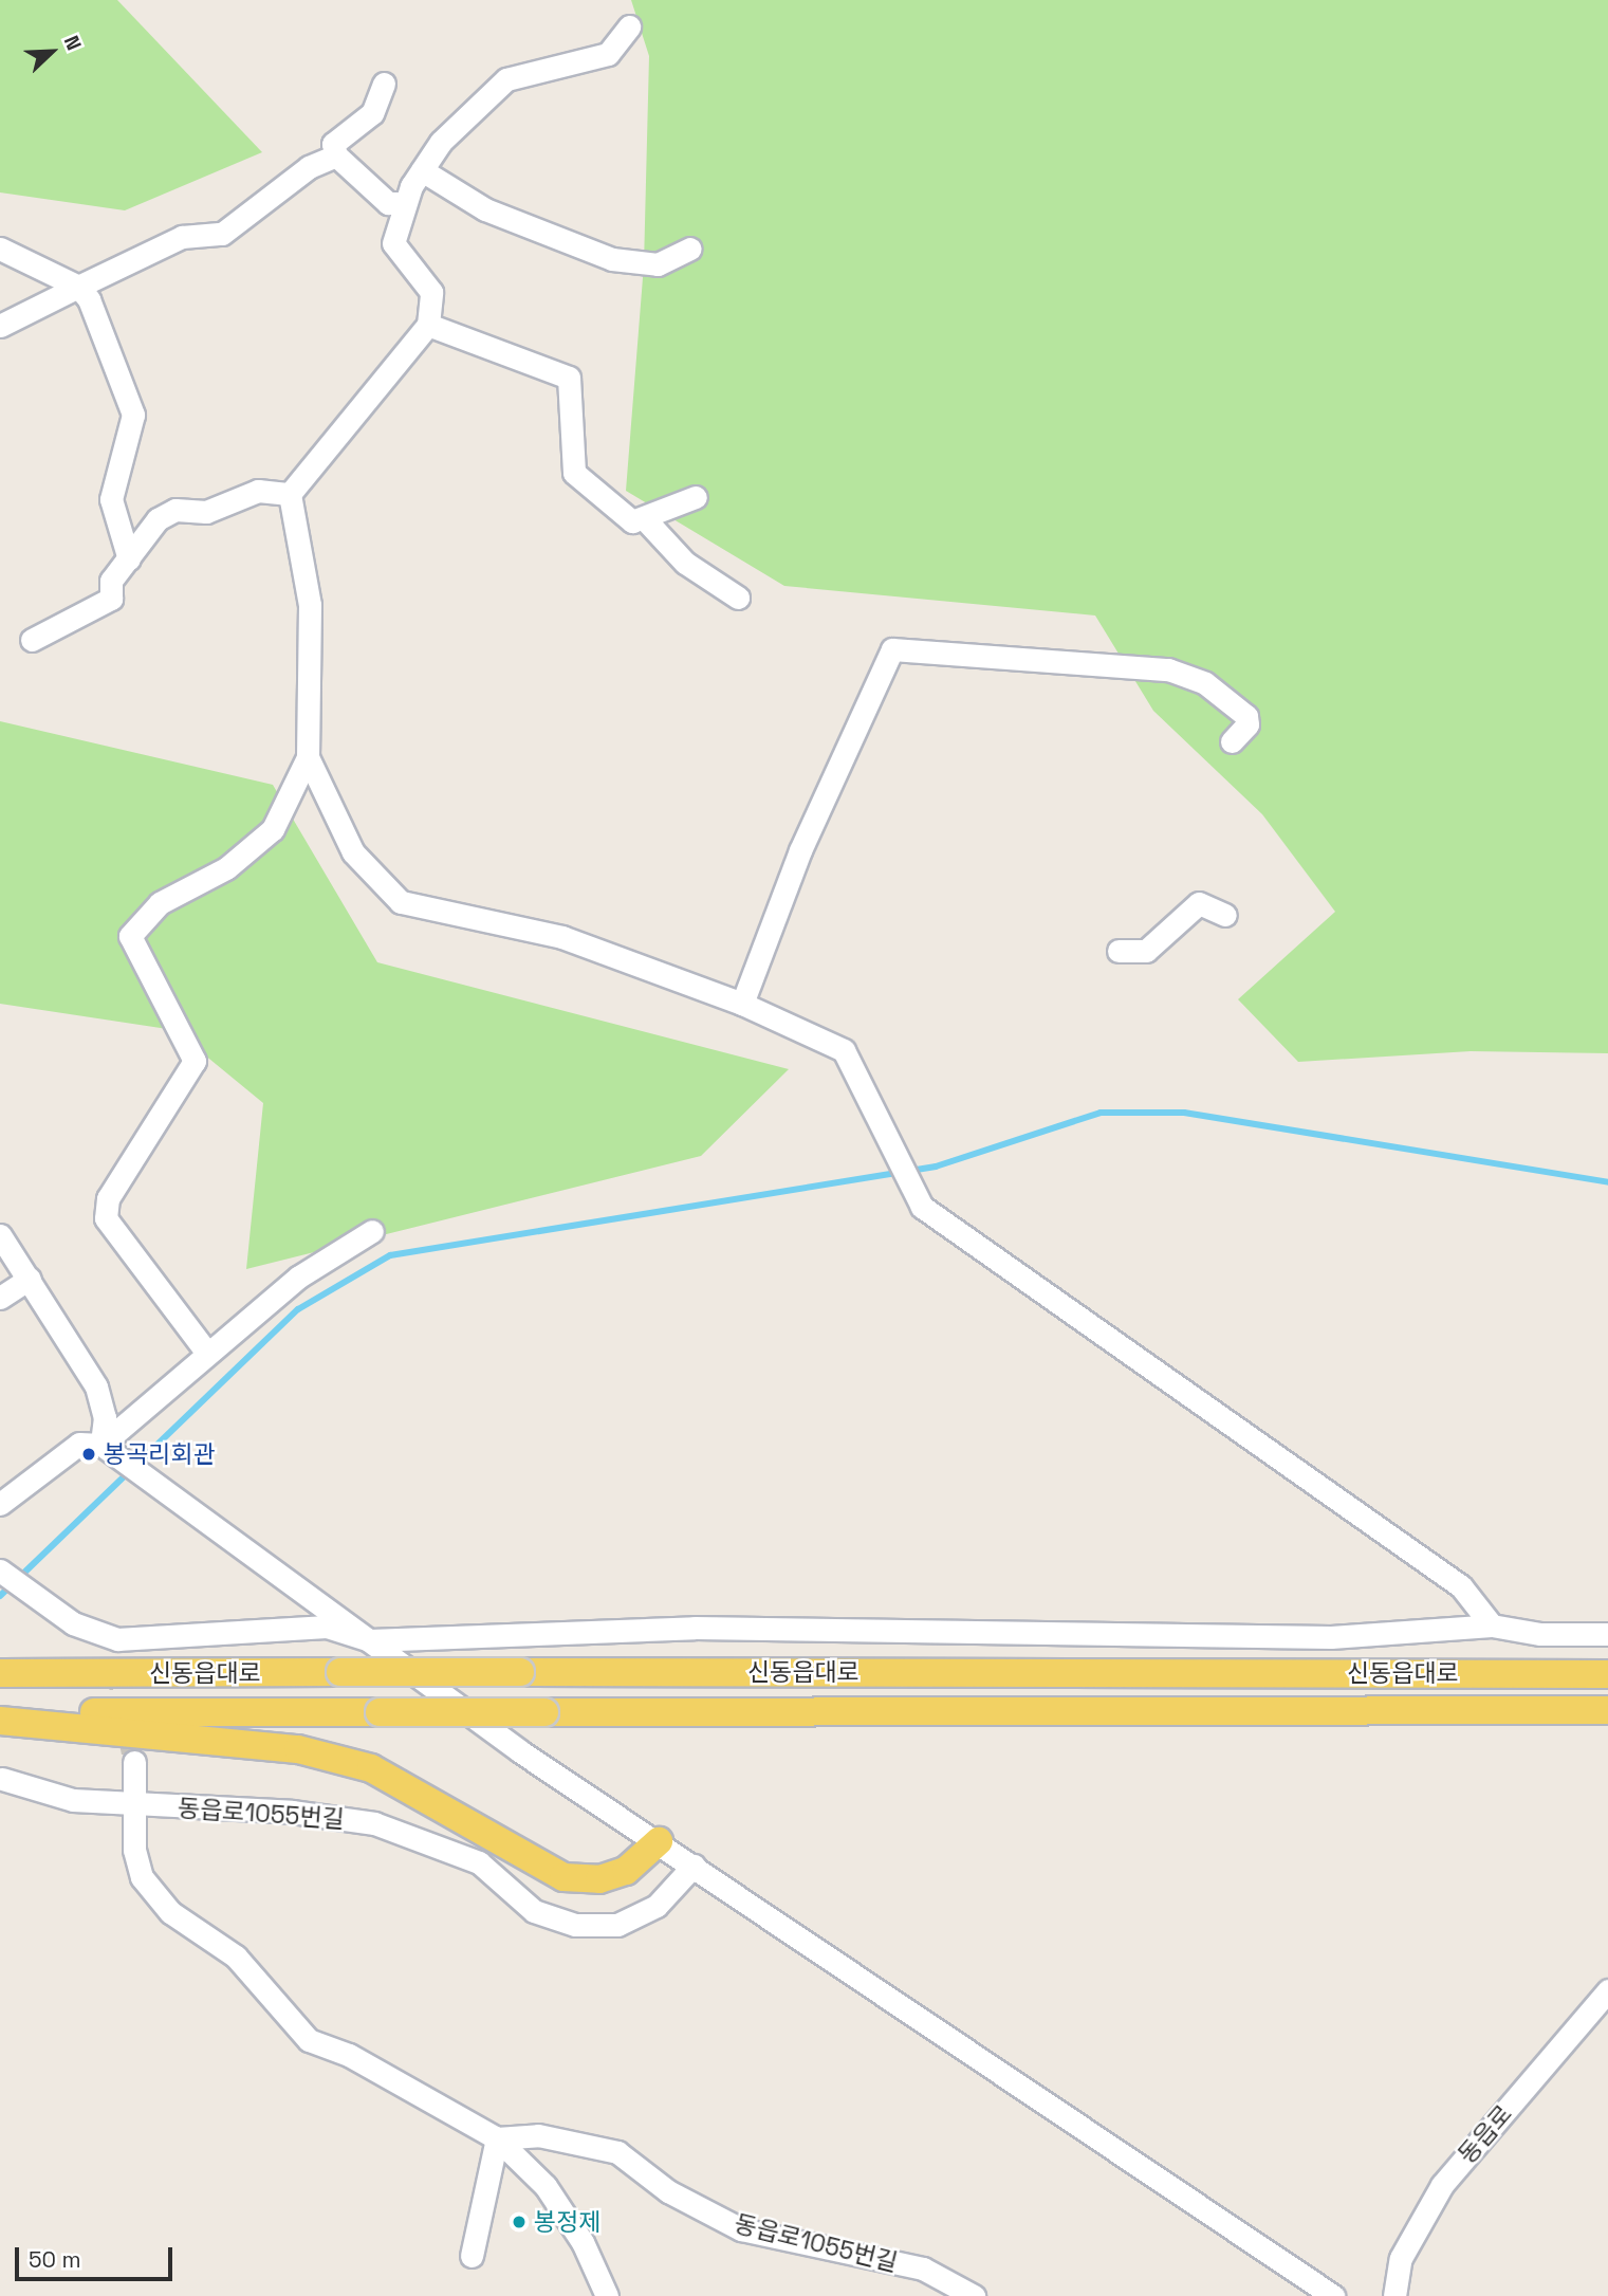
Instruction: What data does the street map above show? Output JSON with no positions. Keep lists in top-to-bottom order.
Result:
{
  "streets": {
    "main road": ["신동읍대로"],
    "street": ["동읍로1055번길", "동읍로"]
  },
  "places": ["봉곡리회관", "봉정제"],
  "scale_bar": "50 m",
  "north": "top right"
}
